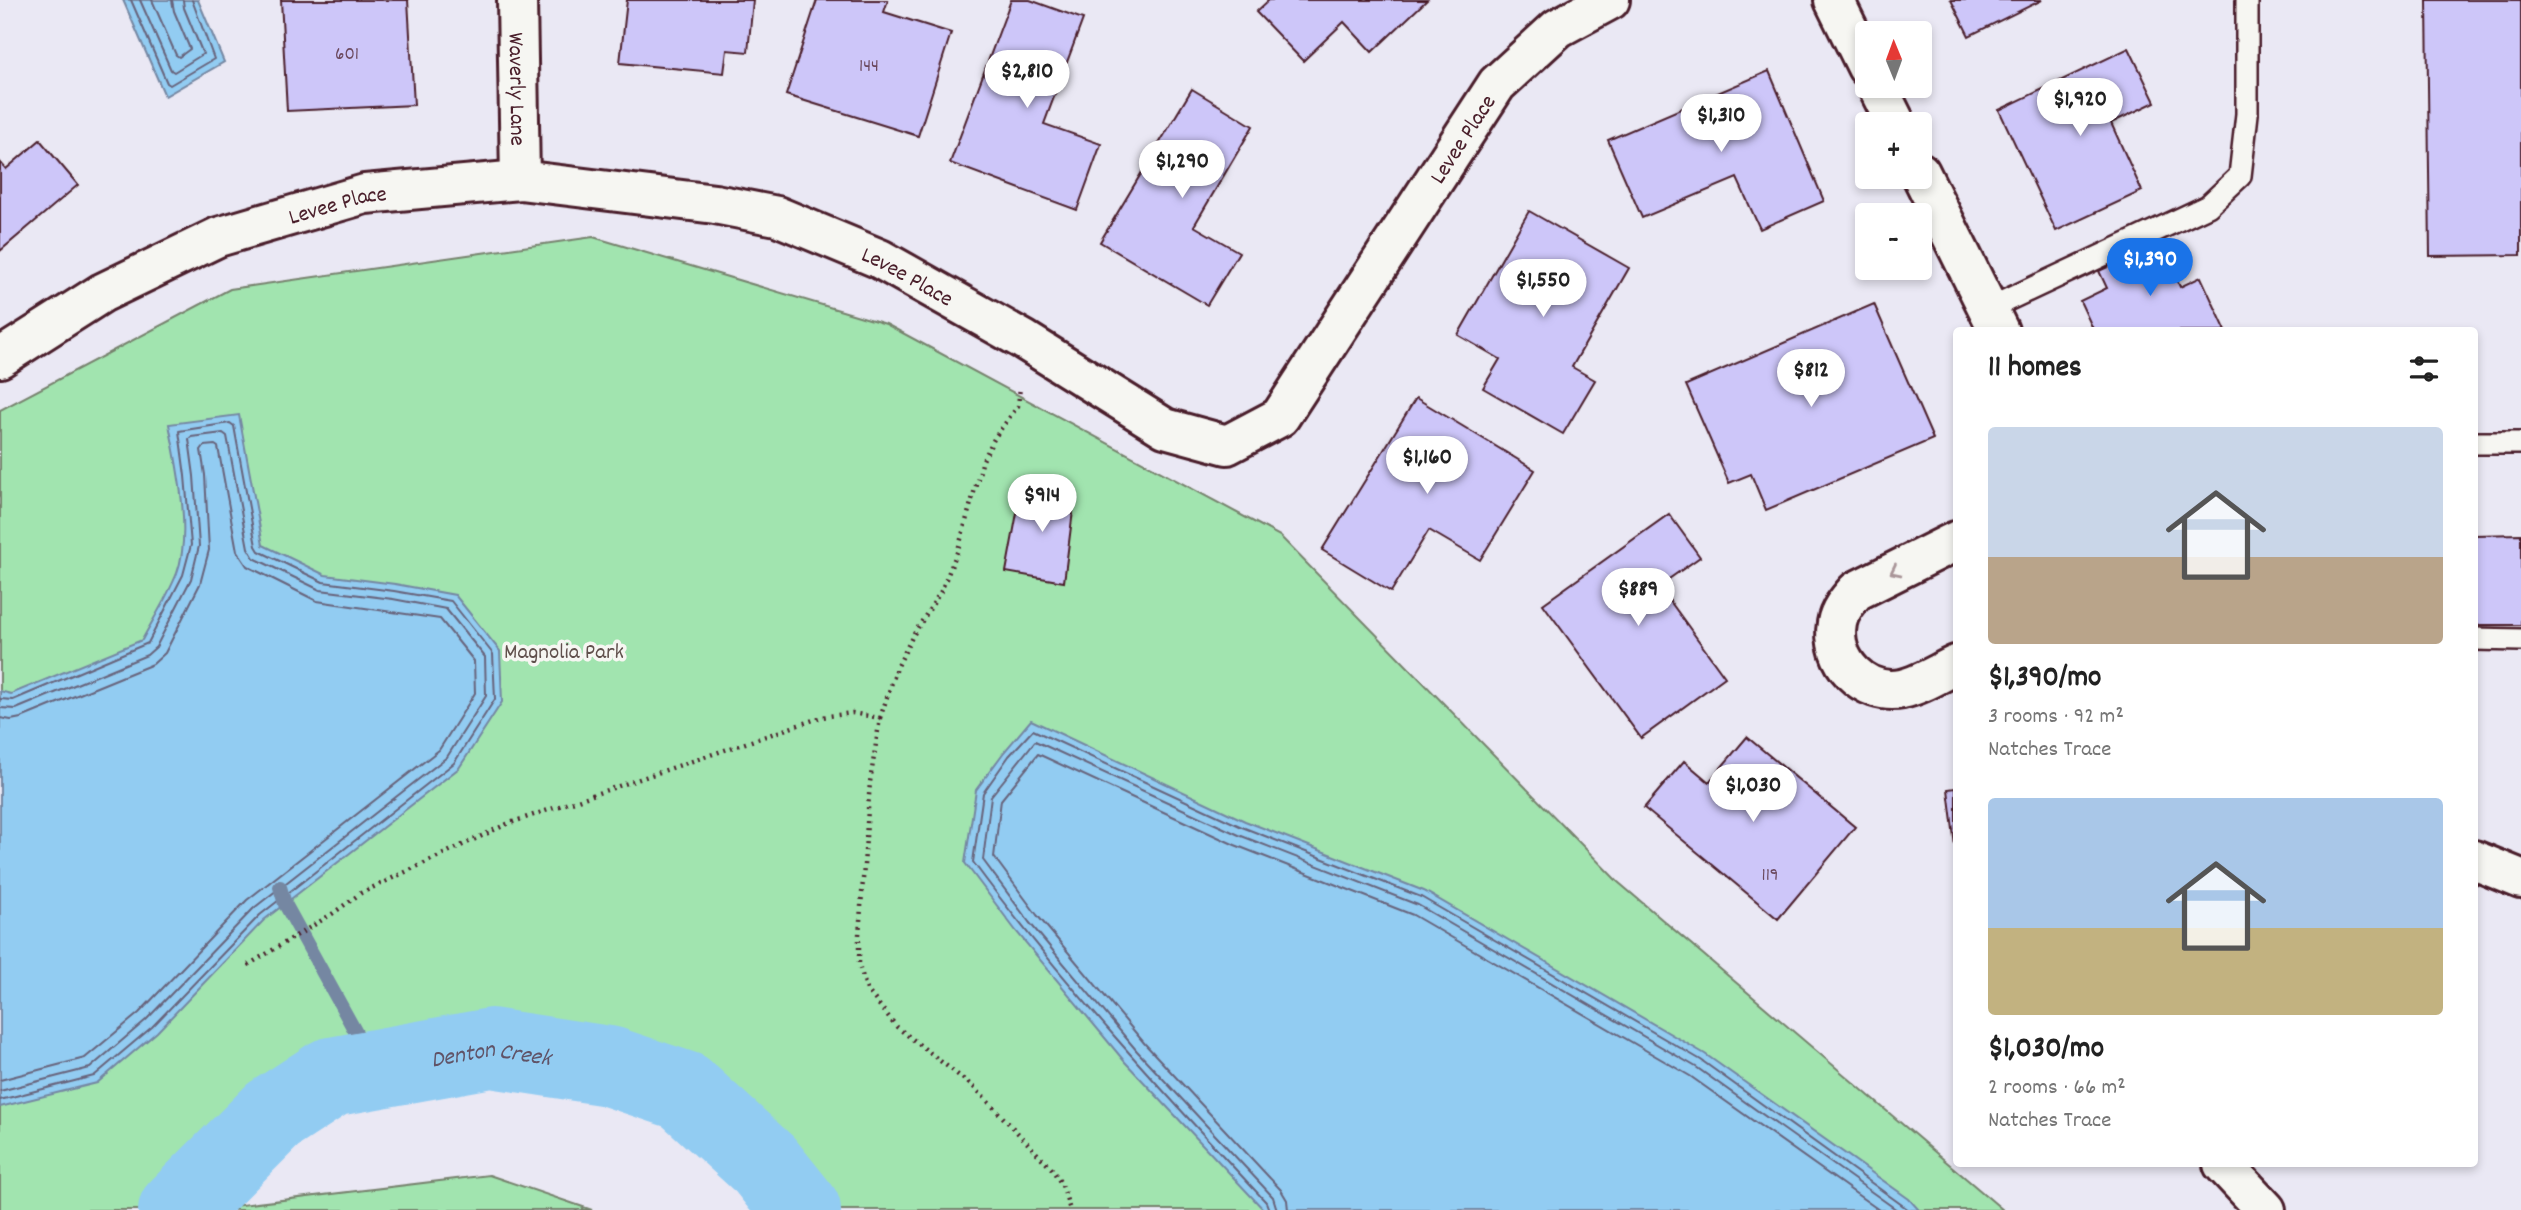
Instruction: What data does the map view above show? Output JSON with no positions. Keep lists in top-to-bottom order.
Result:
{
  "streets": {
    "street": ["Waverly Lane", "Levee Place"]
  },
  "crossings": [
    ["Waverly Lane", "Levee Place"]
  ],
  "water": ["Denton Creek"],
  "parks": ["Magnolia Park"],
  "house_numbers": ["601", "144", "119"],
  "north": "top",
  "page": {
    "map_buttons": ["+", "−"],
    "price": [
      "$2,810",
      "$1,920",
      "$1,310",
      "$1,290",
      "$1,390",
      "$1,550",
      "$812",
      "$1,160",
      "$914",
      "$889",
      "$1,030"
    ],
    "heading": "11 homes",
    "list": [
      {
        "name": "$1,390/mo",
        "note": "3 rooms · 92 m² · Natches Trace"
      },
      {
        "name": "$1,030/mo",
        "note": "2 rooms · 66 m² · Natches Trace"
      }
    ]
  }
}
